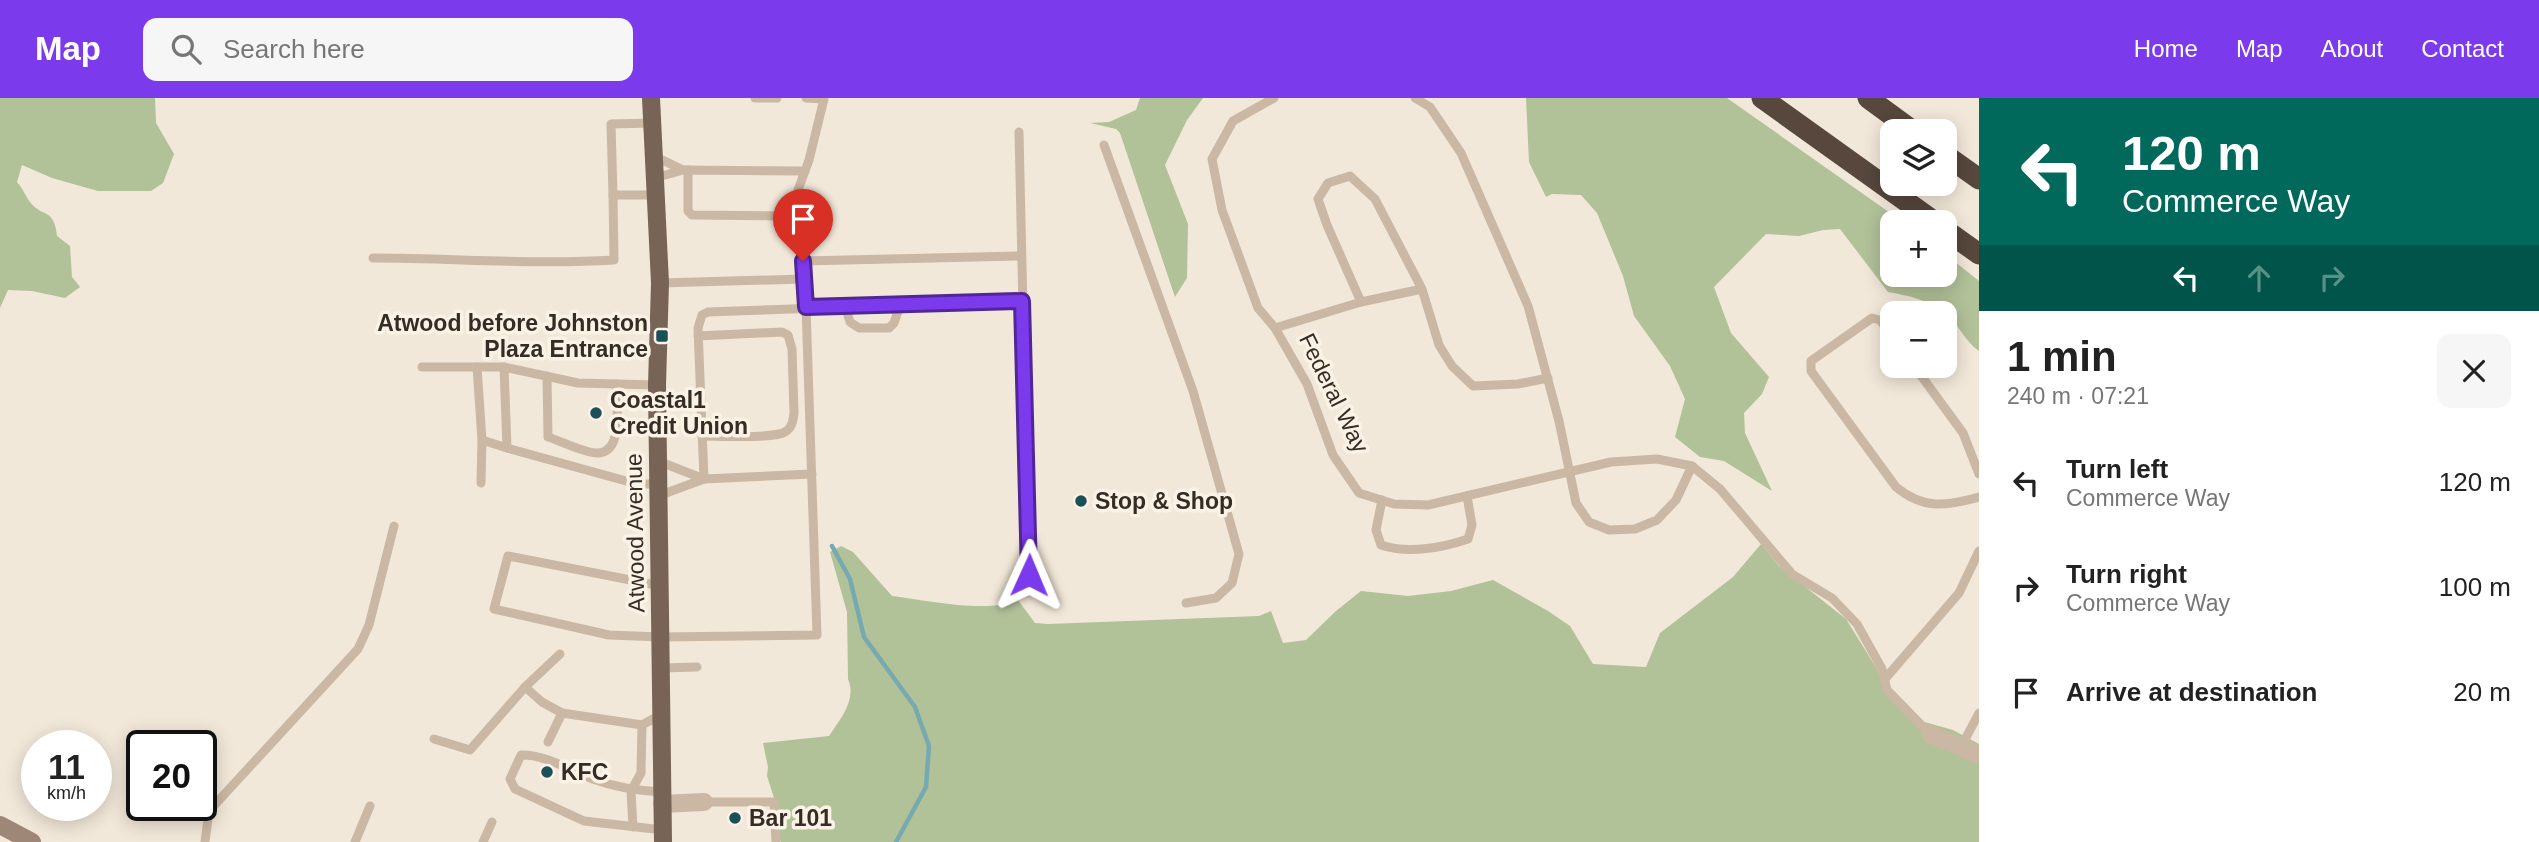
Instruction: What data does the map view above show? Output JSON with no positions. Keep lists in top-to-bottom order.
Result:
{
  "streets": {
    "main road": ["Atwood Avenue"],
    "street": ["Federal Way"]
  },
  "places": {
    "transit": ["Atwood before Johnston Plaza Entrance"],
    "other": [
      "Coastal1 Credit Union",
      "Stop & Shop",
      "KFC",
      "Bar 101"
    ]
  },
  "page": {
    "header": "Map",
    "search": "Search here",
    "nav": [
      "Home",
      "Map",
      "About",
      "Contact"
    ],
    "turn": ["120 m", "Commerce Way"],
    "map_buttons": ["+", "−"],
    "heading": ["1 min", "240 m · 07:21"],
    "list": [
      {
        "name": "Turn left",
        "note": "Commerce Way",
        "value": "120 m"
      },
      {
        "name": "Turn right",
        "note": "Commerce Way",
        "value": "100 m"
      },
      {
        "name": "Arrive at destination",
        "value": "20 m"
      }
    ],
    "speed": "11 km/h",
    "limit": "20"
  }
}
